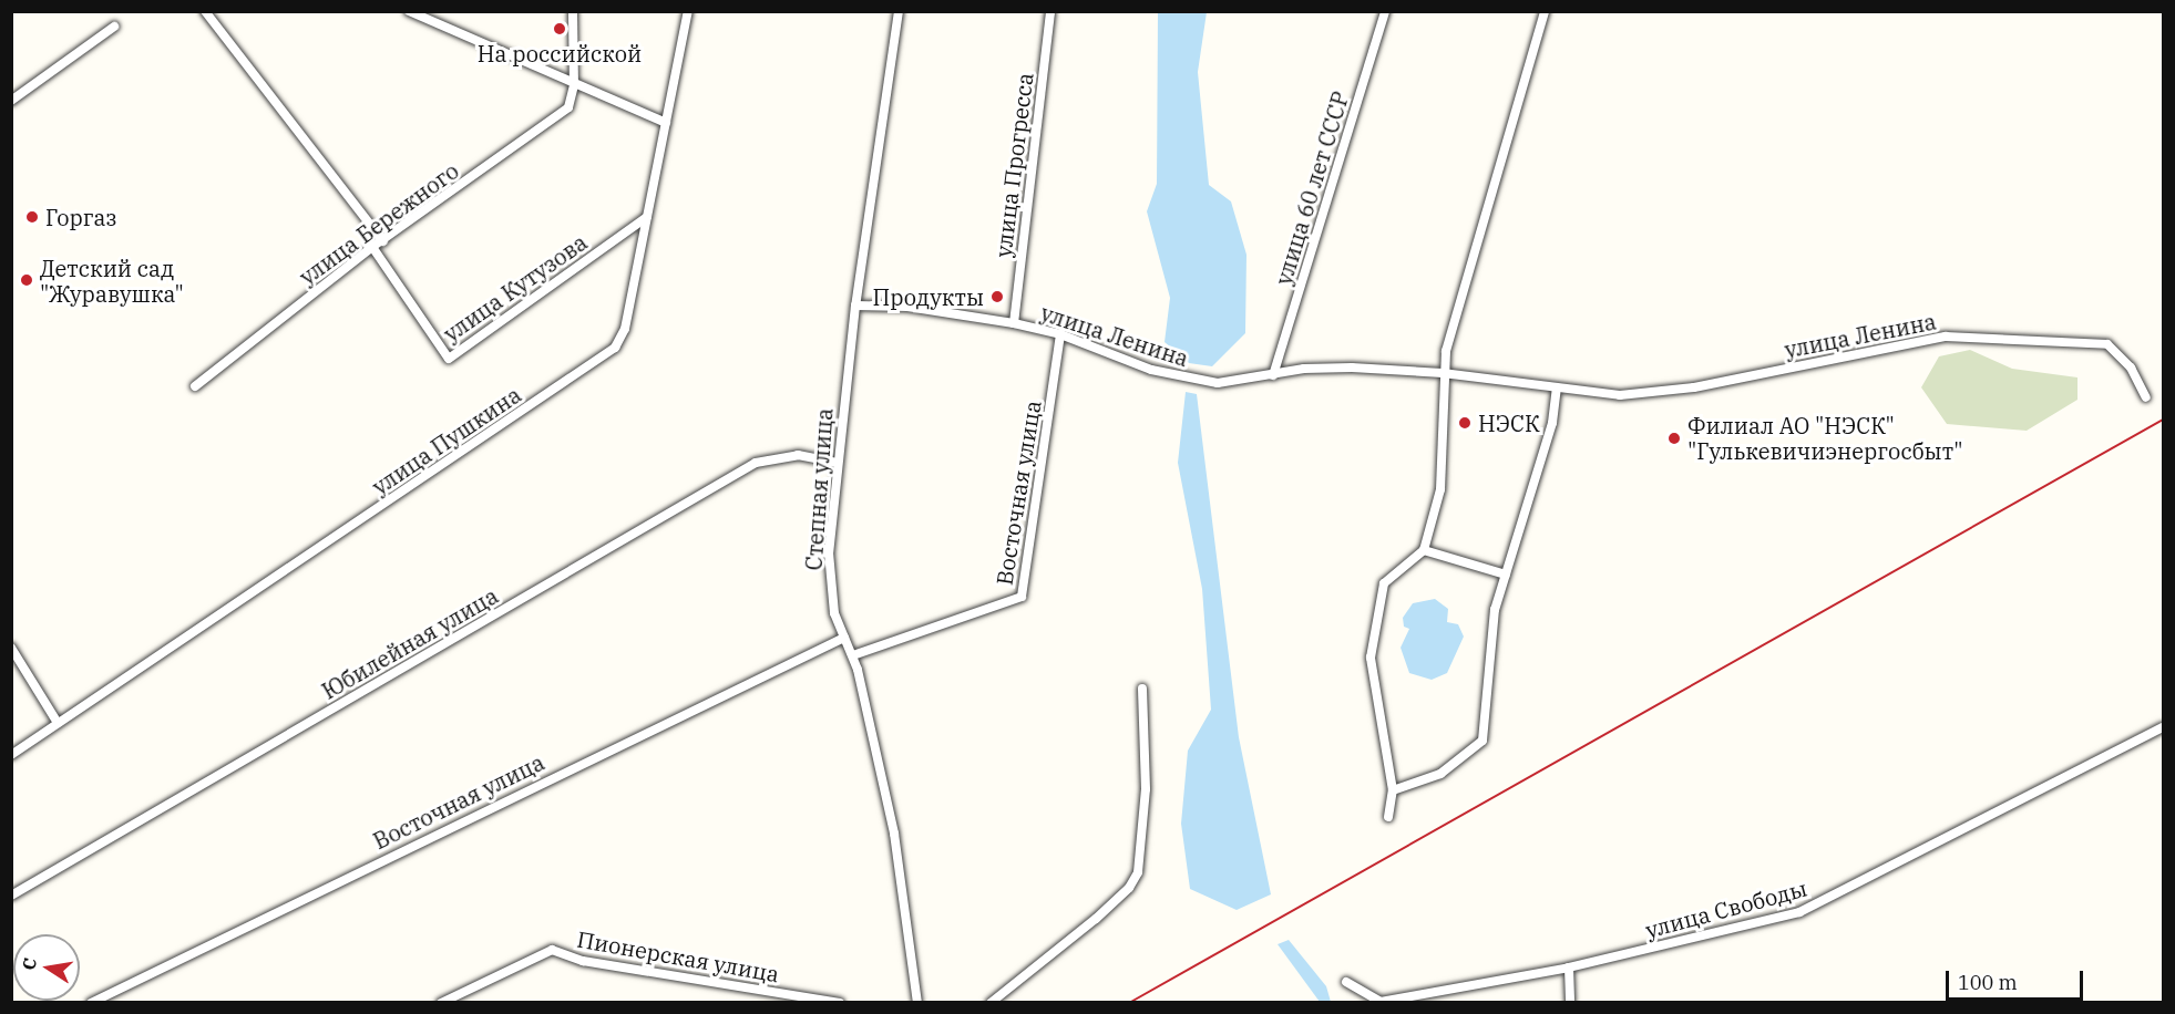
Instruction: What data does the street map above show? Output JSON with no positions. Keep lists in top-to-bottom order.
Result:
{
  "streets": {
    "street": [
      "улица Прогресса",
      "улица 60 лет СССР",
      "улица Бережного",
      "улица Кутузова",
      "улица Ленина",
      "улица Пушкина",
      "Степная улица",
      "Восточная улица",
      "Юбилейная улица",
      "улица Свободы",
      "Пионерская улица"
    ]
  },
  "crossings": [
    ["улица Прогресса", "улица Ленина"],
    ["улица 60 лет СССР", "улица Ленина"],
    ["улица Бережного", "улица Кутузова"],
    ["улица Кутузова", "улица Пушкина"],
    ["улица Ленина", "Степная улица"],
    ["улица Ленина", "Восточная улица"],
    ["Степная улица", "Восточная улица"],
    ["Степная улица", "Юбилейная улица"]
  ],
  "places": [
    "На российской",
    "Горгаз",
    "Детский сад \"Журавушка\"",
    "Продукты",
    "НЭСК",
    "Филиал АО \"НЭСК\" \"Гулькевичиэнергосбыт\""
  ],
  "scale_bar": "100 m",
  "north": "left"
}
